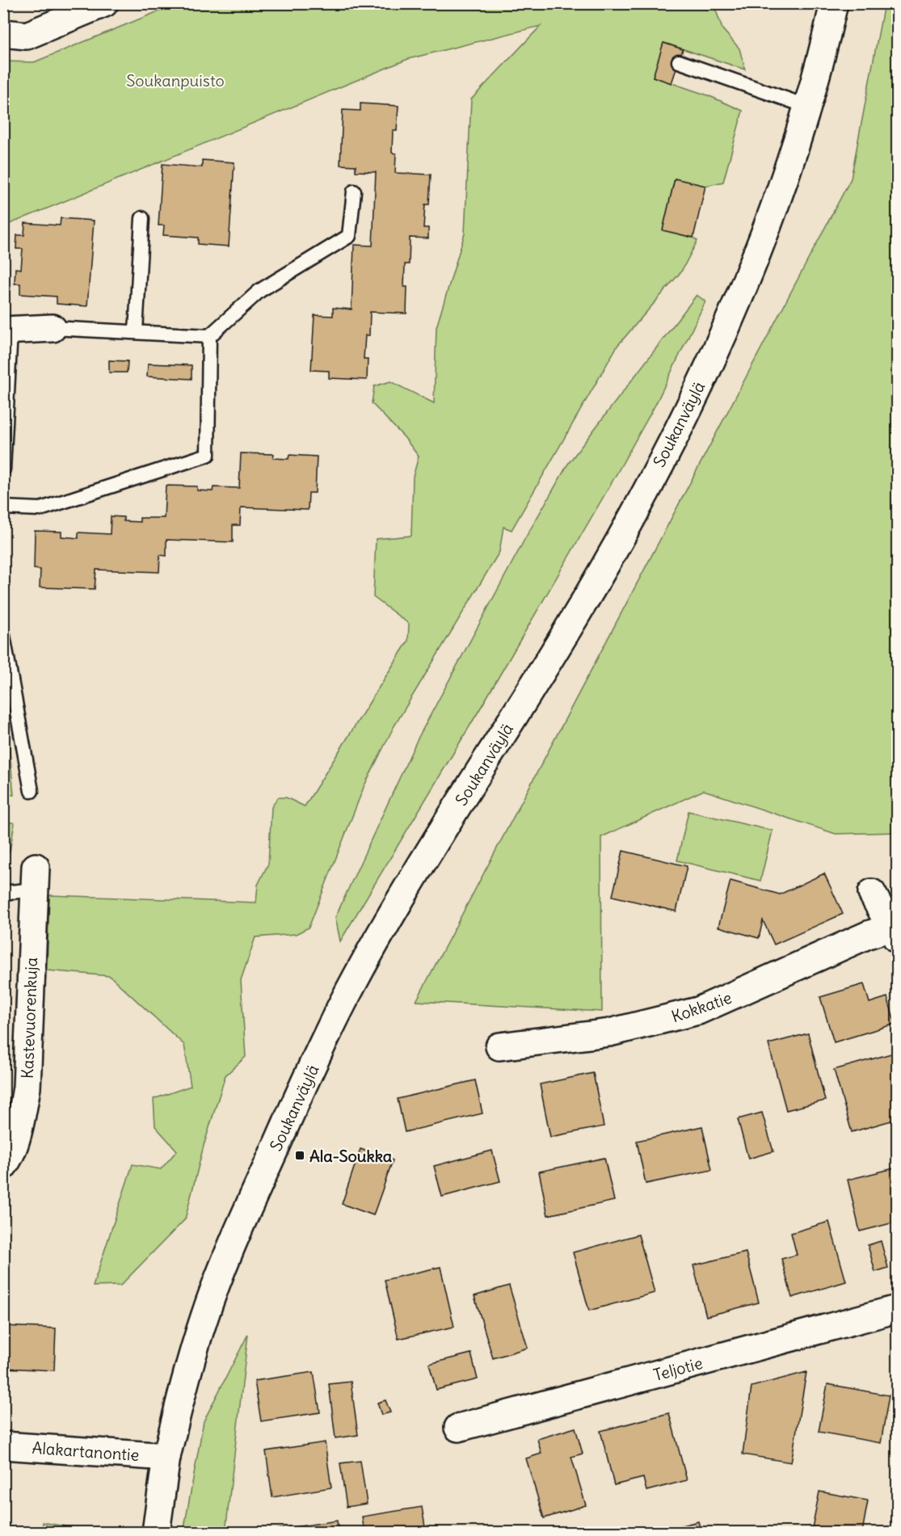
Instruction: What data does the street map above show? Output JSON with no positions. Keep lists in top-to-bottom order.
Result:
{
  "streets": {
    "main road": [
      "Soukanväylä",
      "Kokkatie",
      "Kastevuorenkuja",
      "Teljotie",
      "Alakartanontie"
    ]
  },
  "crossings": [
    ["Soukanväylä", "Alakartanontie"]
  ],
  "parks": ["Soukanpuisto"],
  "places": {
    "transit": ["Ala-Soukka"]
  }
}
